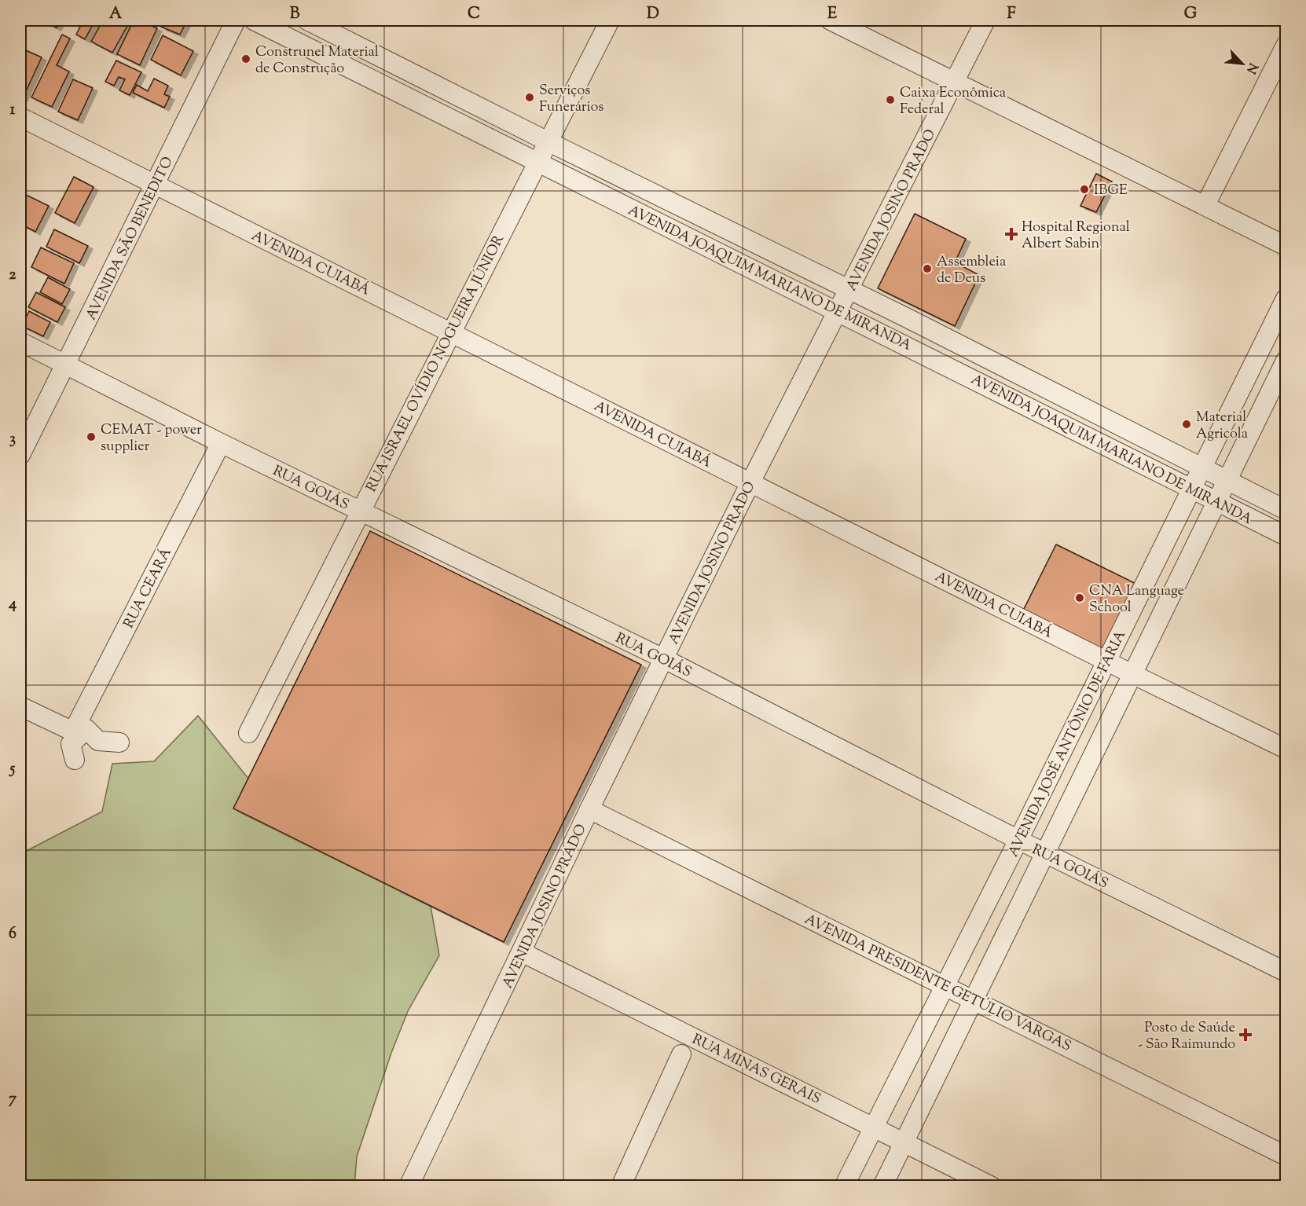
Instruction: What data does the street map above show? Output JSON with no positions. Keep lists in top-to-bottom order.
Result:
{
  "streets": {
    "street": [
      "AVENIDA JOSINO PRADO",
      "AVENIDA SÃO BENEDITO",
      "AVENIDA CUIABÁ",
      "AVENIDA JOAQUIM MARIANO DE MIRANDA",
      "RUA ISRAEL OVÍDIO NOGUEIRA JÚNIOR",
      "RUA GOIÁS",
      "RUA CEARÁ",
      "AVENIDA JOSÉ ANTÔNIO DE FARIA",
      "AVENIDA PRESIDENTE GETÚLIO VARGAS",
      "RUA MINAS GERAIS"
    ]
  },
  "crossings": [
    ["AVENIDA JOSINO PRADO", "AVENIDA CUIABÁ"],
    ["AVENIDA JOSINO PRADO", "AVENIDA JOAQUIM MARIANO DE MIRANDA"],
    ["AVENIDA JOSINO PRADO", "RUA GOIÁS"],
    ["AVENIDA JOSINO PRADO", "AVENIDA PRESIDENTE GETÚLIO VARGAS"],
    ["AVENIDA JOSINO PRADO", "RUA MINAS GERAIS"],
    ["AVENIDA SÃO BENEDITO", "AVENIDA CUIABÁ"],
    ["AVENIDA SÃO BENEDITO", "RUA GOIÁS"],
    ["AVENIDA CUIABÁ", "RUA ISRAEL OVÍDIO NOGUEIRA JÚNIOR"],
    ["AVENIDA CUIABÁ", "AVENIDA JOSÉ ANTÔNIO DE FARIA"],
    ["AVENIDA JOAQUIM MARIANO DE MIRANDA", "RUA ISRAEL OVÍDIO NOGUEIRA JÚNIOR"],
    ["AVENIDA JOAQUIM MARIANO DE MIRANDA", "AVENIDA JOSÉ ANTÔNIO DE FARIA"],
    ["RUA ISRAEL OVÍDIO NOGUEIRA JÚNIOR", "RUA GOIÁS"],
    ["RUA GOIÁS", "RUA CEARÁ"],
    ["RUA GOIÁS", "AVENIDA JOSÉ ANTÔNIO DE FARIA"],
    ["AVENIDA JOSÉ ANTÔNIO DE FARIA", "AVENIDA PRESIDENTE GETÚLIO VARGAS"],
    ["AVENIDA JOSÉ ANTÔNIO DE FARIA", "RUA MINAS GERAIS"]
  ],
  "places": {
    "other": [
      "Construnel Material de Construção",
      "Serviços Funerários",
      "Caixa Econômica Federal",
      "IBGE",
      "Assembleia de Deus",
      "Material Agricola",
      "CEMAT - power supplier",
      "CNA Language School"
    ],
    "health": ["Hospital Regional Albert Sabin", "Posto de Saúde - São Raimundo"]
  },
  "north": "bottom right",
  "grid": {
    "columns": [
      "A",
      "B",
      "C",
      "D",
      "E",
      "F",
      "G"
    ],
    "rows": [
      "1",
      "2",
      "3",
      "4",
      "5",
      "6",
      "7"
    ]
  }
}
